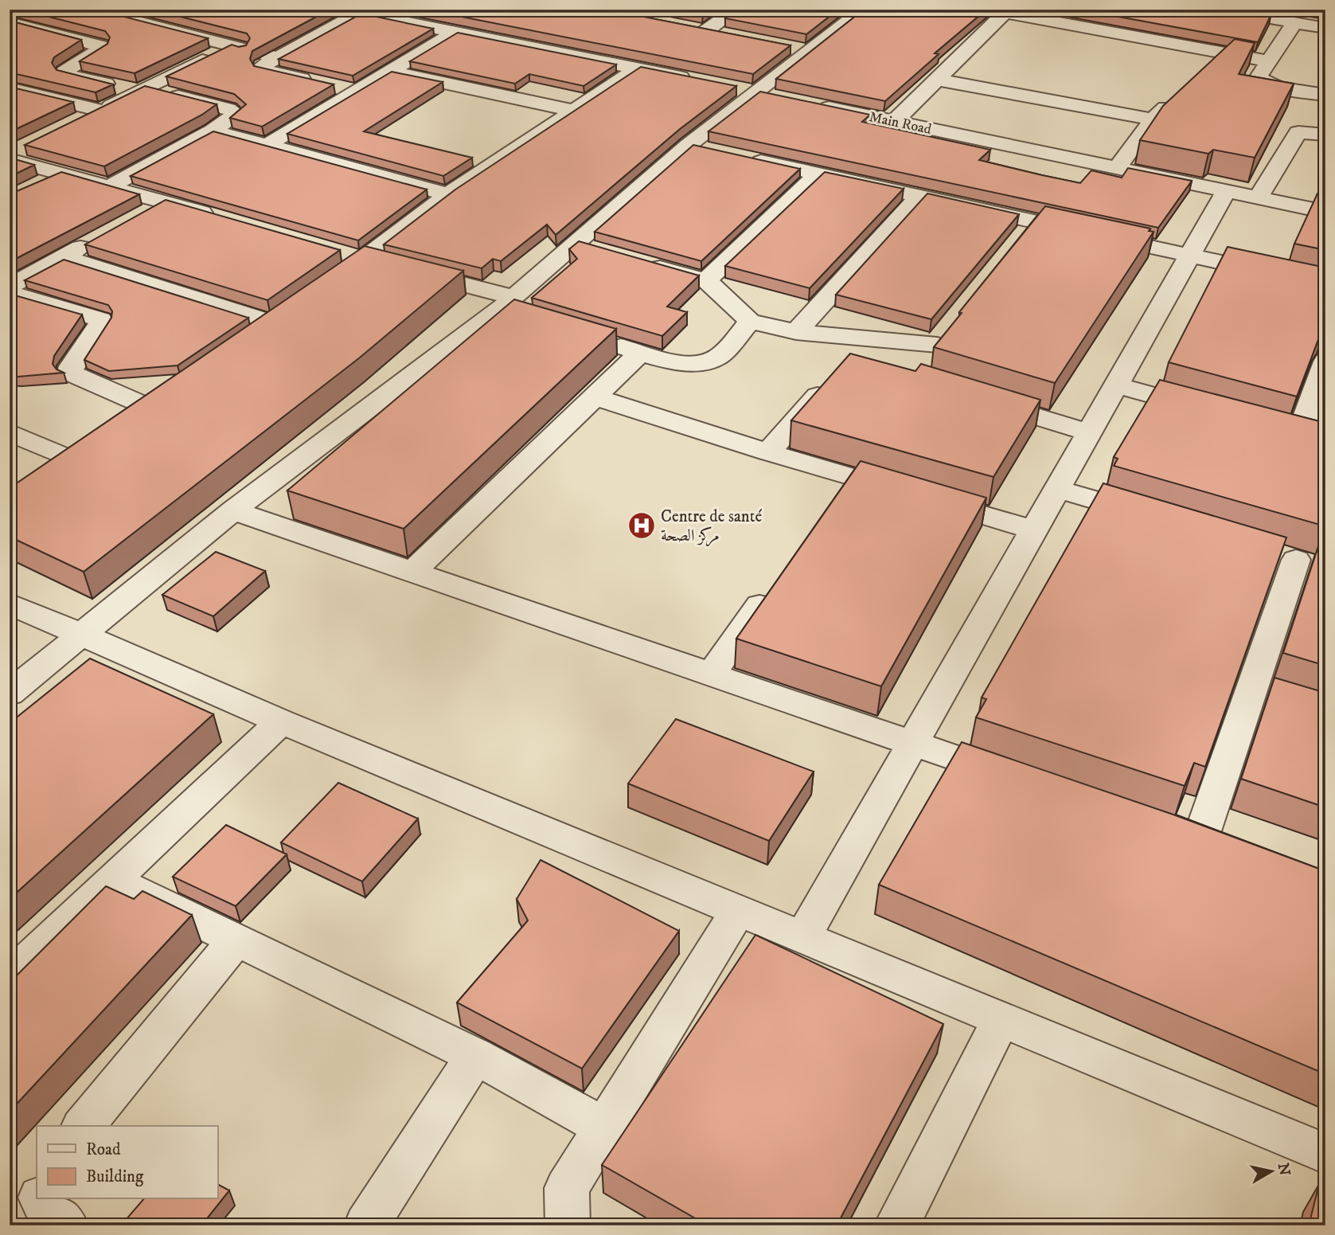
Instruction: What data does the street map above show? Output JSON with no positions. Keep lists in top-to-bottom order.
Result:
{
  "streets": {
    "street": ["Main Road"]
  },
  "places": {
    "hospital": ["Centre de santé مركز الصحة"]
  },
  "legend": ["Road", "Building"],
  "north": "right"
}
